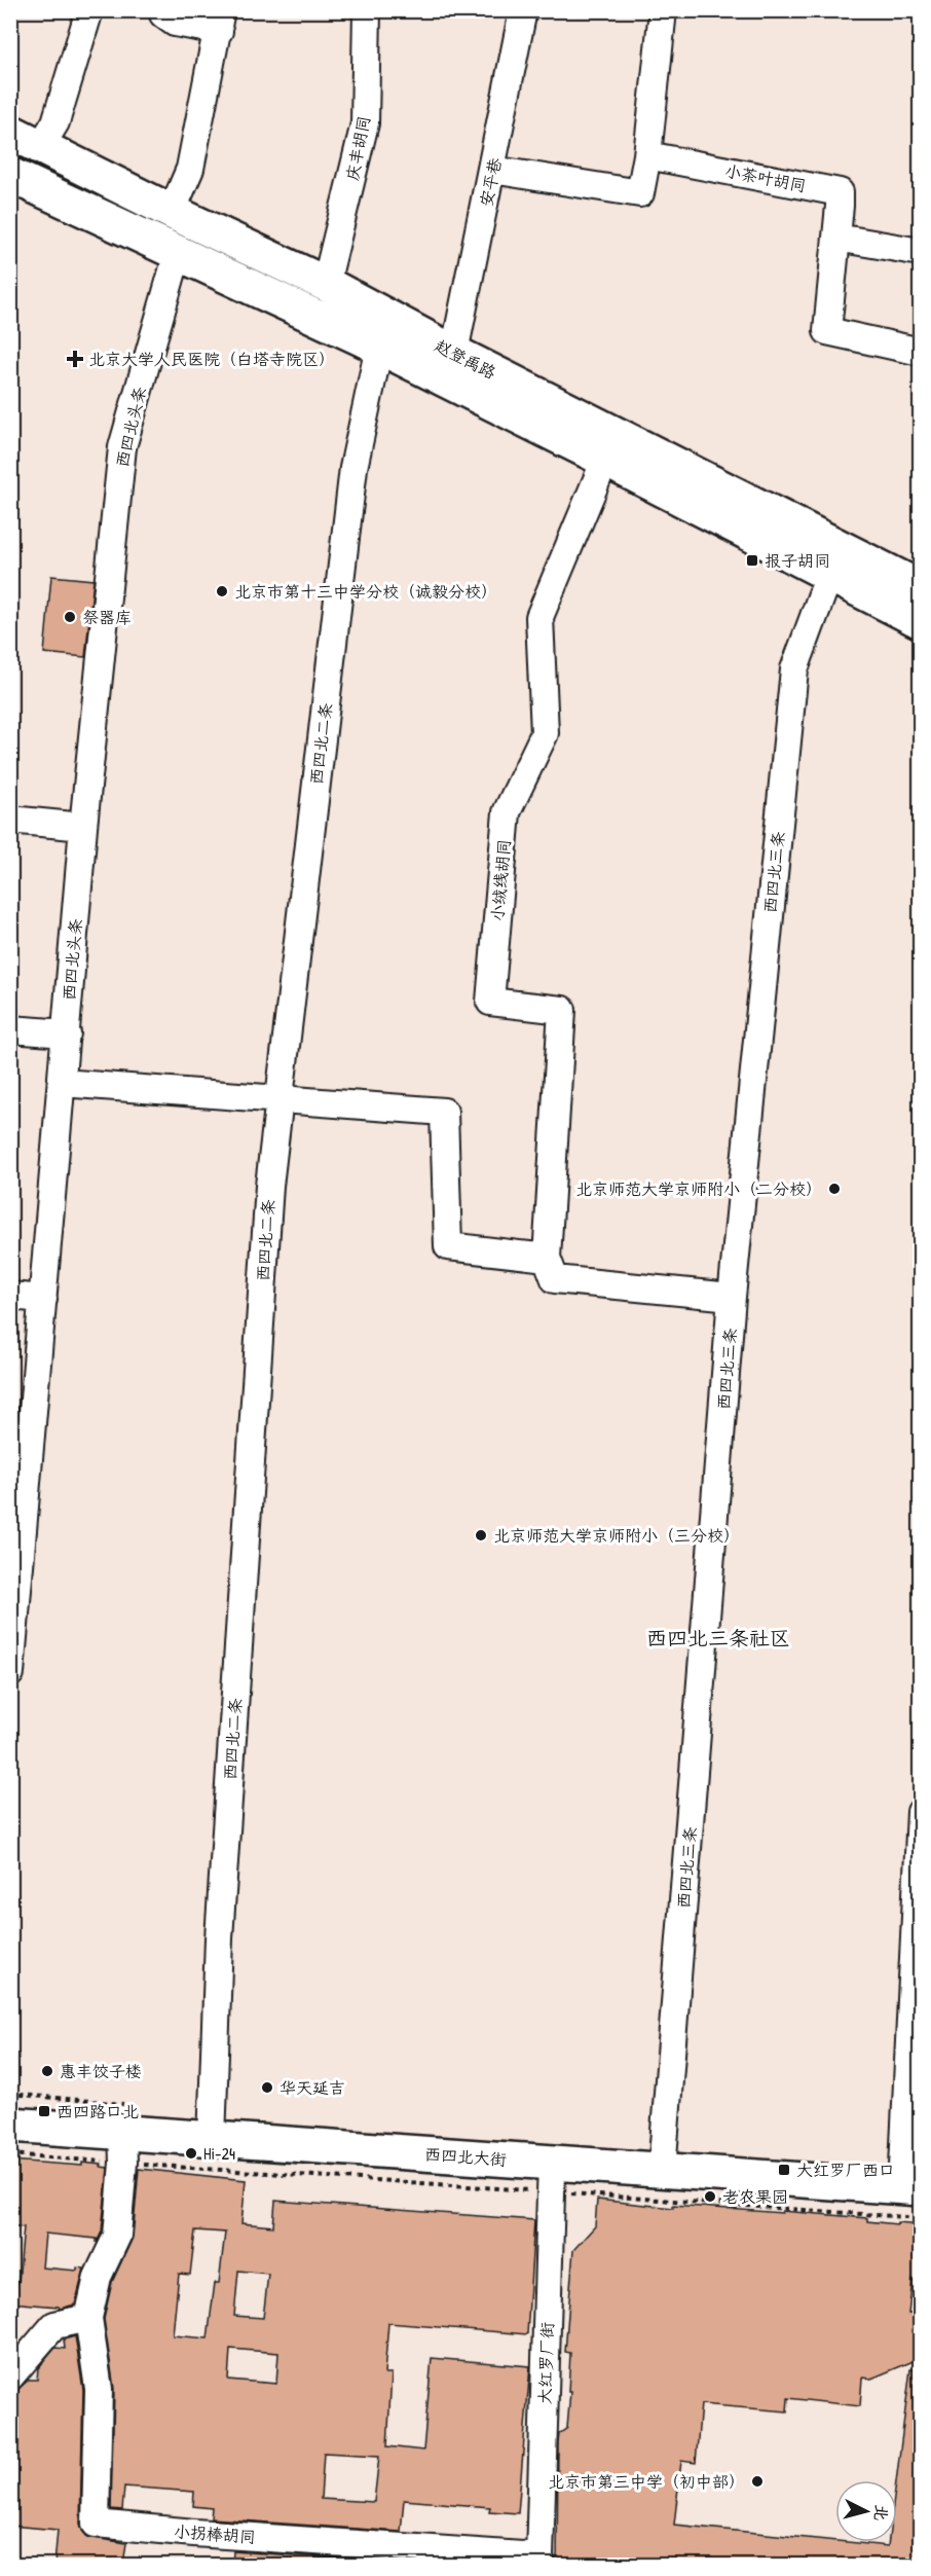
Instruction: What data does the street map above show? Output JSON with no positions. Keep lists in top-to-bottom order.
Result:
{
  "streets": {
    "main road": ["赵登禹路", "西四北大街"],
    "street": [
      "庆丰胡同",
      "小茶叶胡同",
      "安平巷",
      "西四北头条",
      "西四北二条",
      "西四北三条",
      "小绒线胡同",
      "大红罗厂街",
      "小拐棒胡同"
    ]
  },
  "crossings": [
    ["庆丰胡同", "赵登禹路"],
    ["安平巷", "赵登禹路"],
    ["赵登禹路", "西四北头条"],
    ["赵登禹路", "西四北二条"],
    ["赵登禹路", "西四北三条"],
    ["赵登禹路", "小绒线胡同"],
    ["西四北二条", "西四北大街"],
    ["西四北三条", "西四北大街"],
    ["西四北大街", "大红罗厂街"],
    ["西四北大街", "小拐棒胡同"],
    ["大红罗厂街", "小拐棒胡同"]
  ],
  "districts": ["西四北三条社区"],
  "places": {
    "health": ["北京大学人民医院（白塔寺院区）"],
    "transit": ["报子胡同", "西四路口北", "大红罗厂西口"],
    "other": [
      "北京市第十三中学分校（诚毅分校）",
      "祭器库",
      "北京师范大学京师附小（二分校）",
      "北京师范大学京师附小（三分校）",
      "惠丰饺子楼",
      "华天延吉",
      "Hi-24",
      "老农果园",
      "北京市第三中学（初中部）"
    ]
  },
  "north": "right"
}
